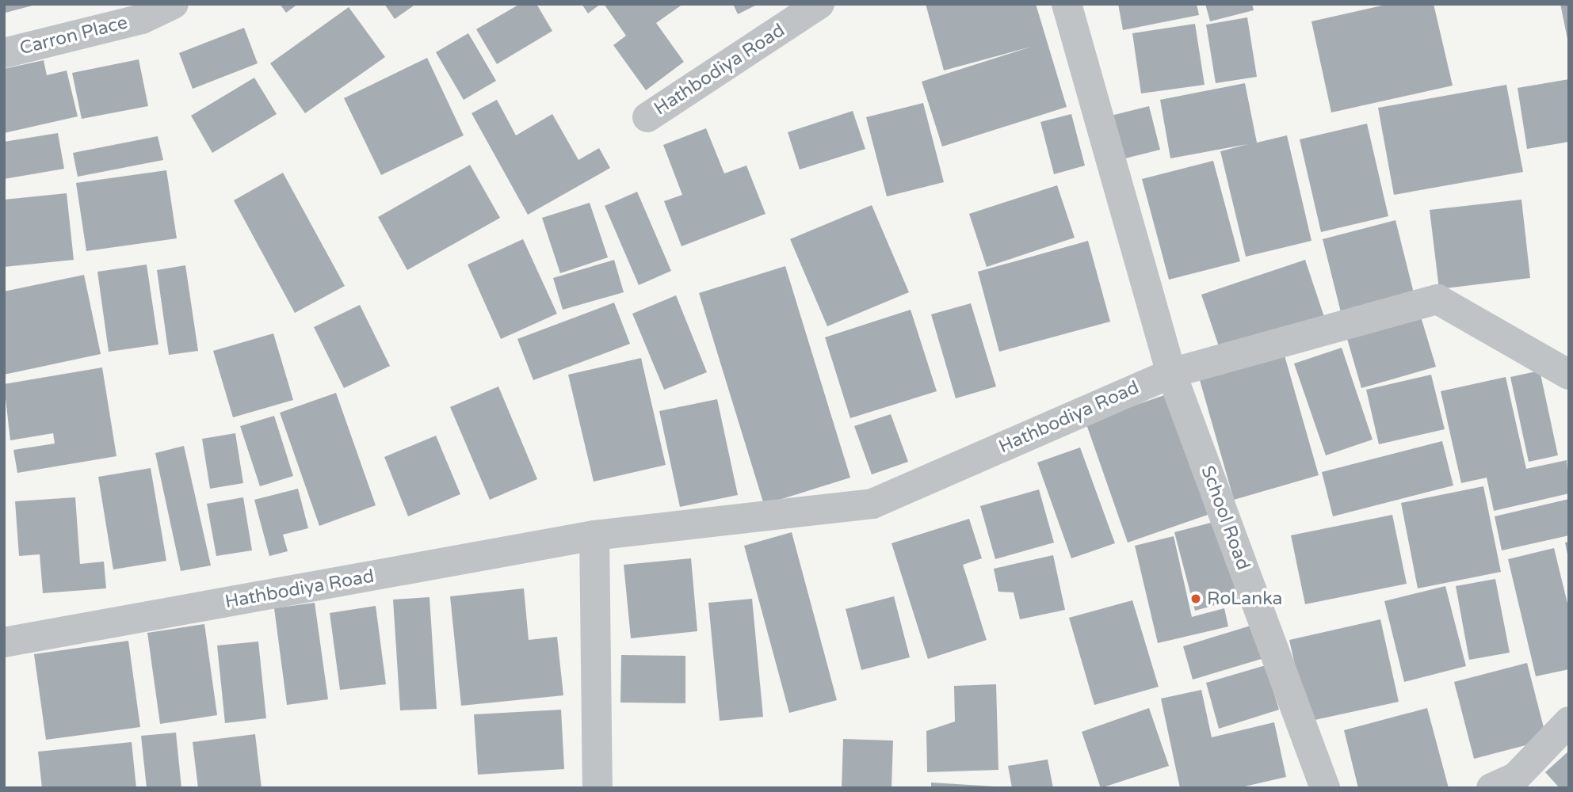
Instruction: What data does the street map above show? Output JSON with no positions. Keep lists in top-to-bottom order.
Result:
{
  "streets": {
    "street": ["Carron Place", "Hathbodiya Road", "School Road"]
  },
  "crossings": [
    ["Hathbodiya Road", "School Road"]
  ],
  "places": ["RoLanka"]
}
